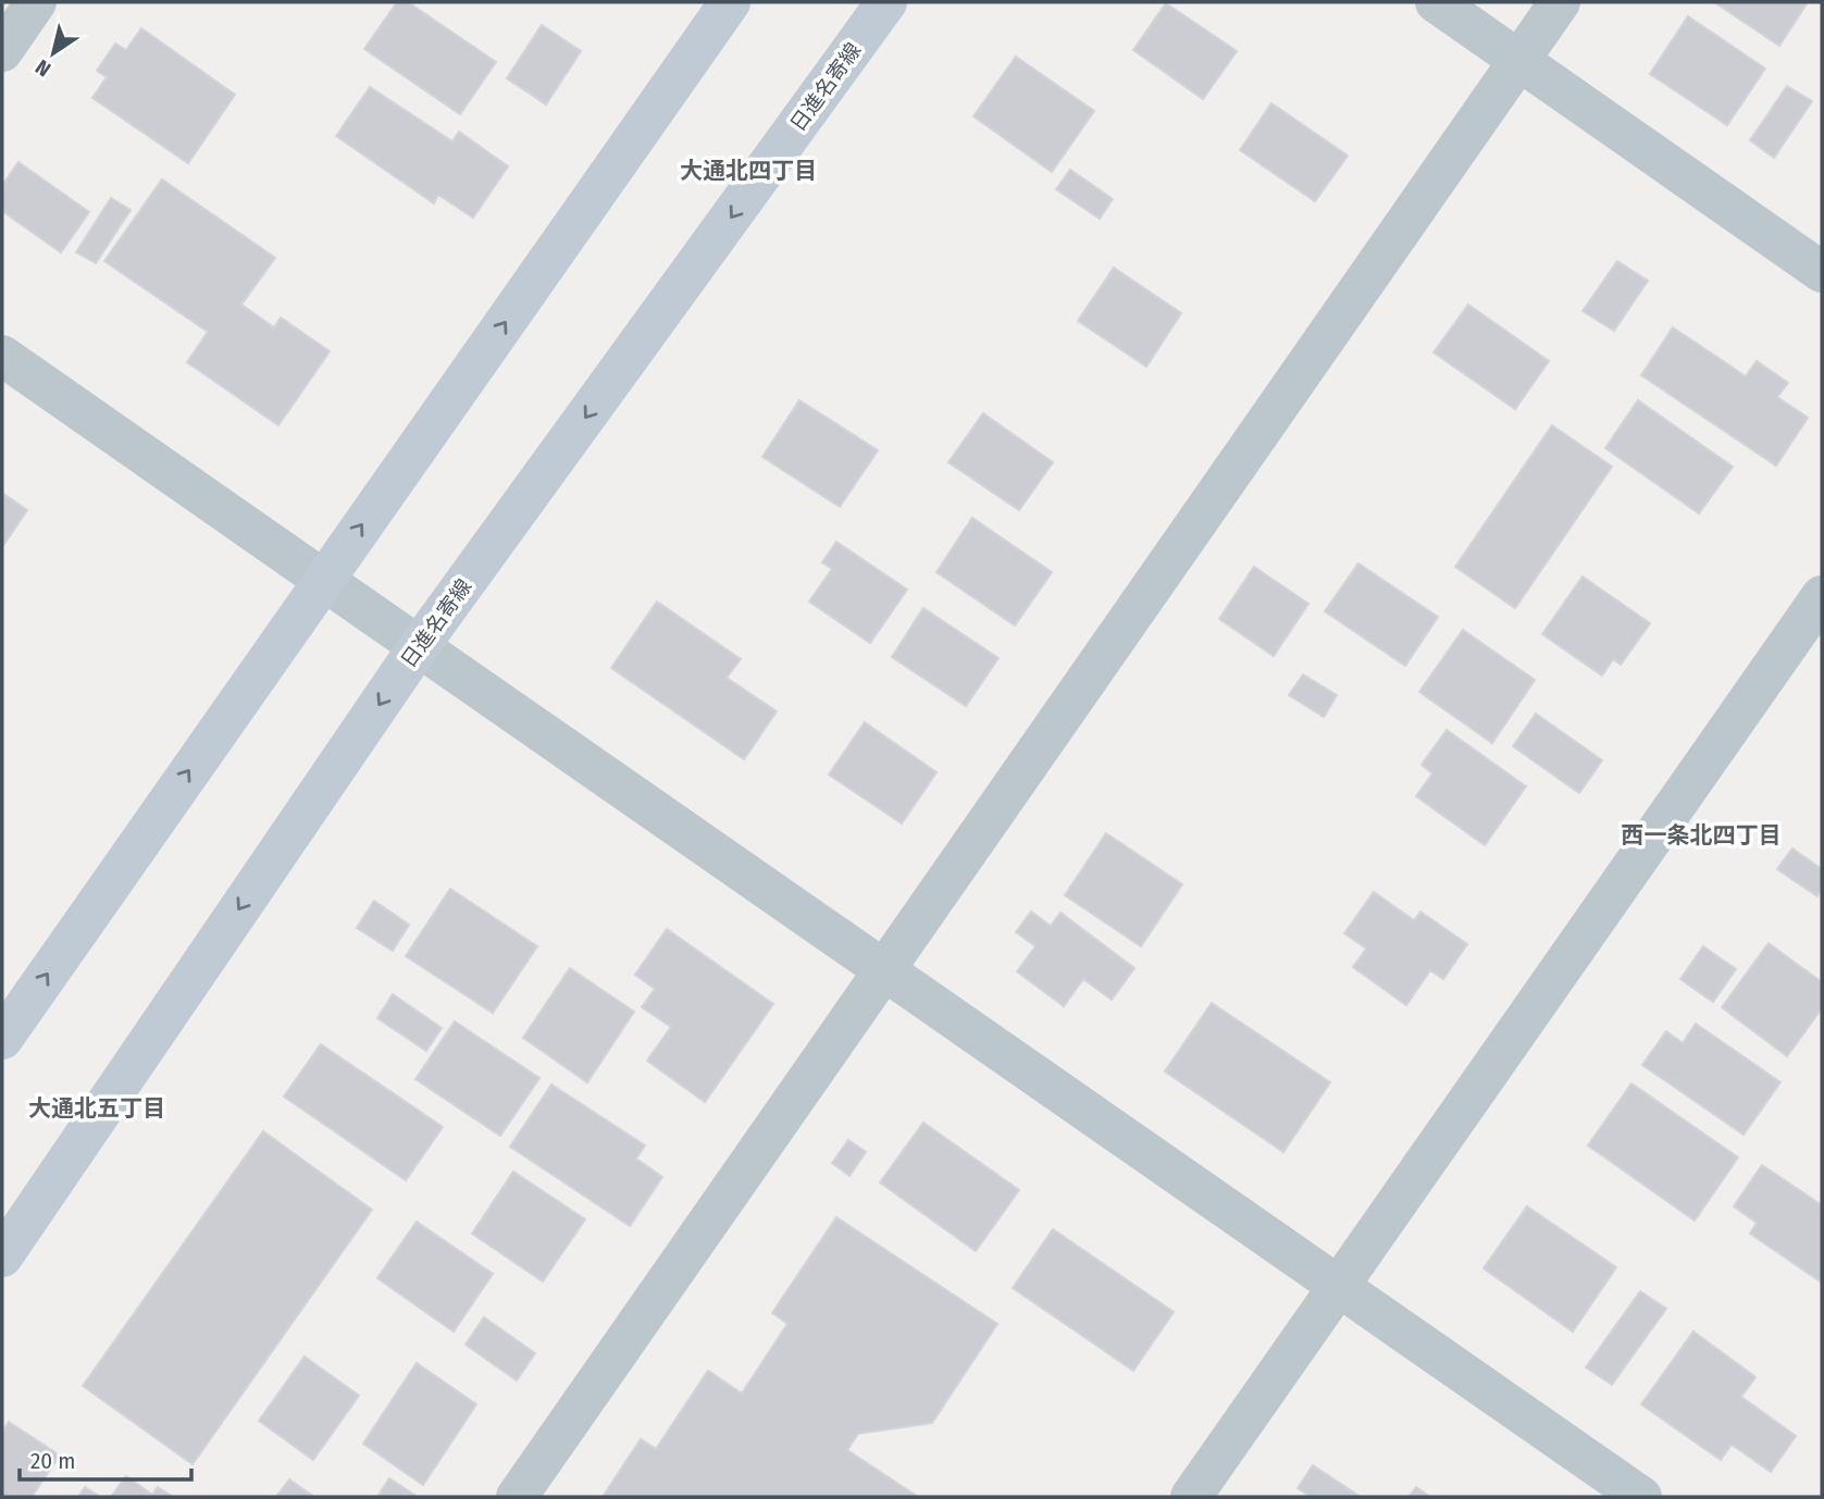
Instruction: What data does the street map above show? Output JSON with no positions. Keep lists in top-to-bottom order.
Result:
{
  "streets": {
    "main road": ["日進名寄線"]
  },
  "districts": ["大通北四丁目", "西一条北四丁目", "大通北五丁目"],
  "scale_bar": "20 m",
  "north": "bottom left"
}
